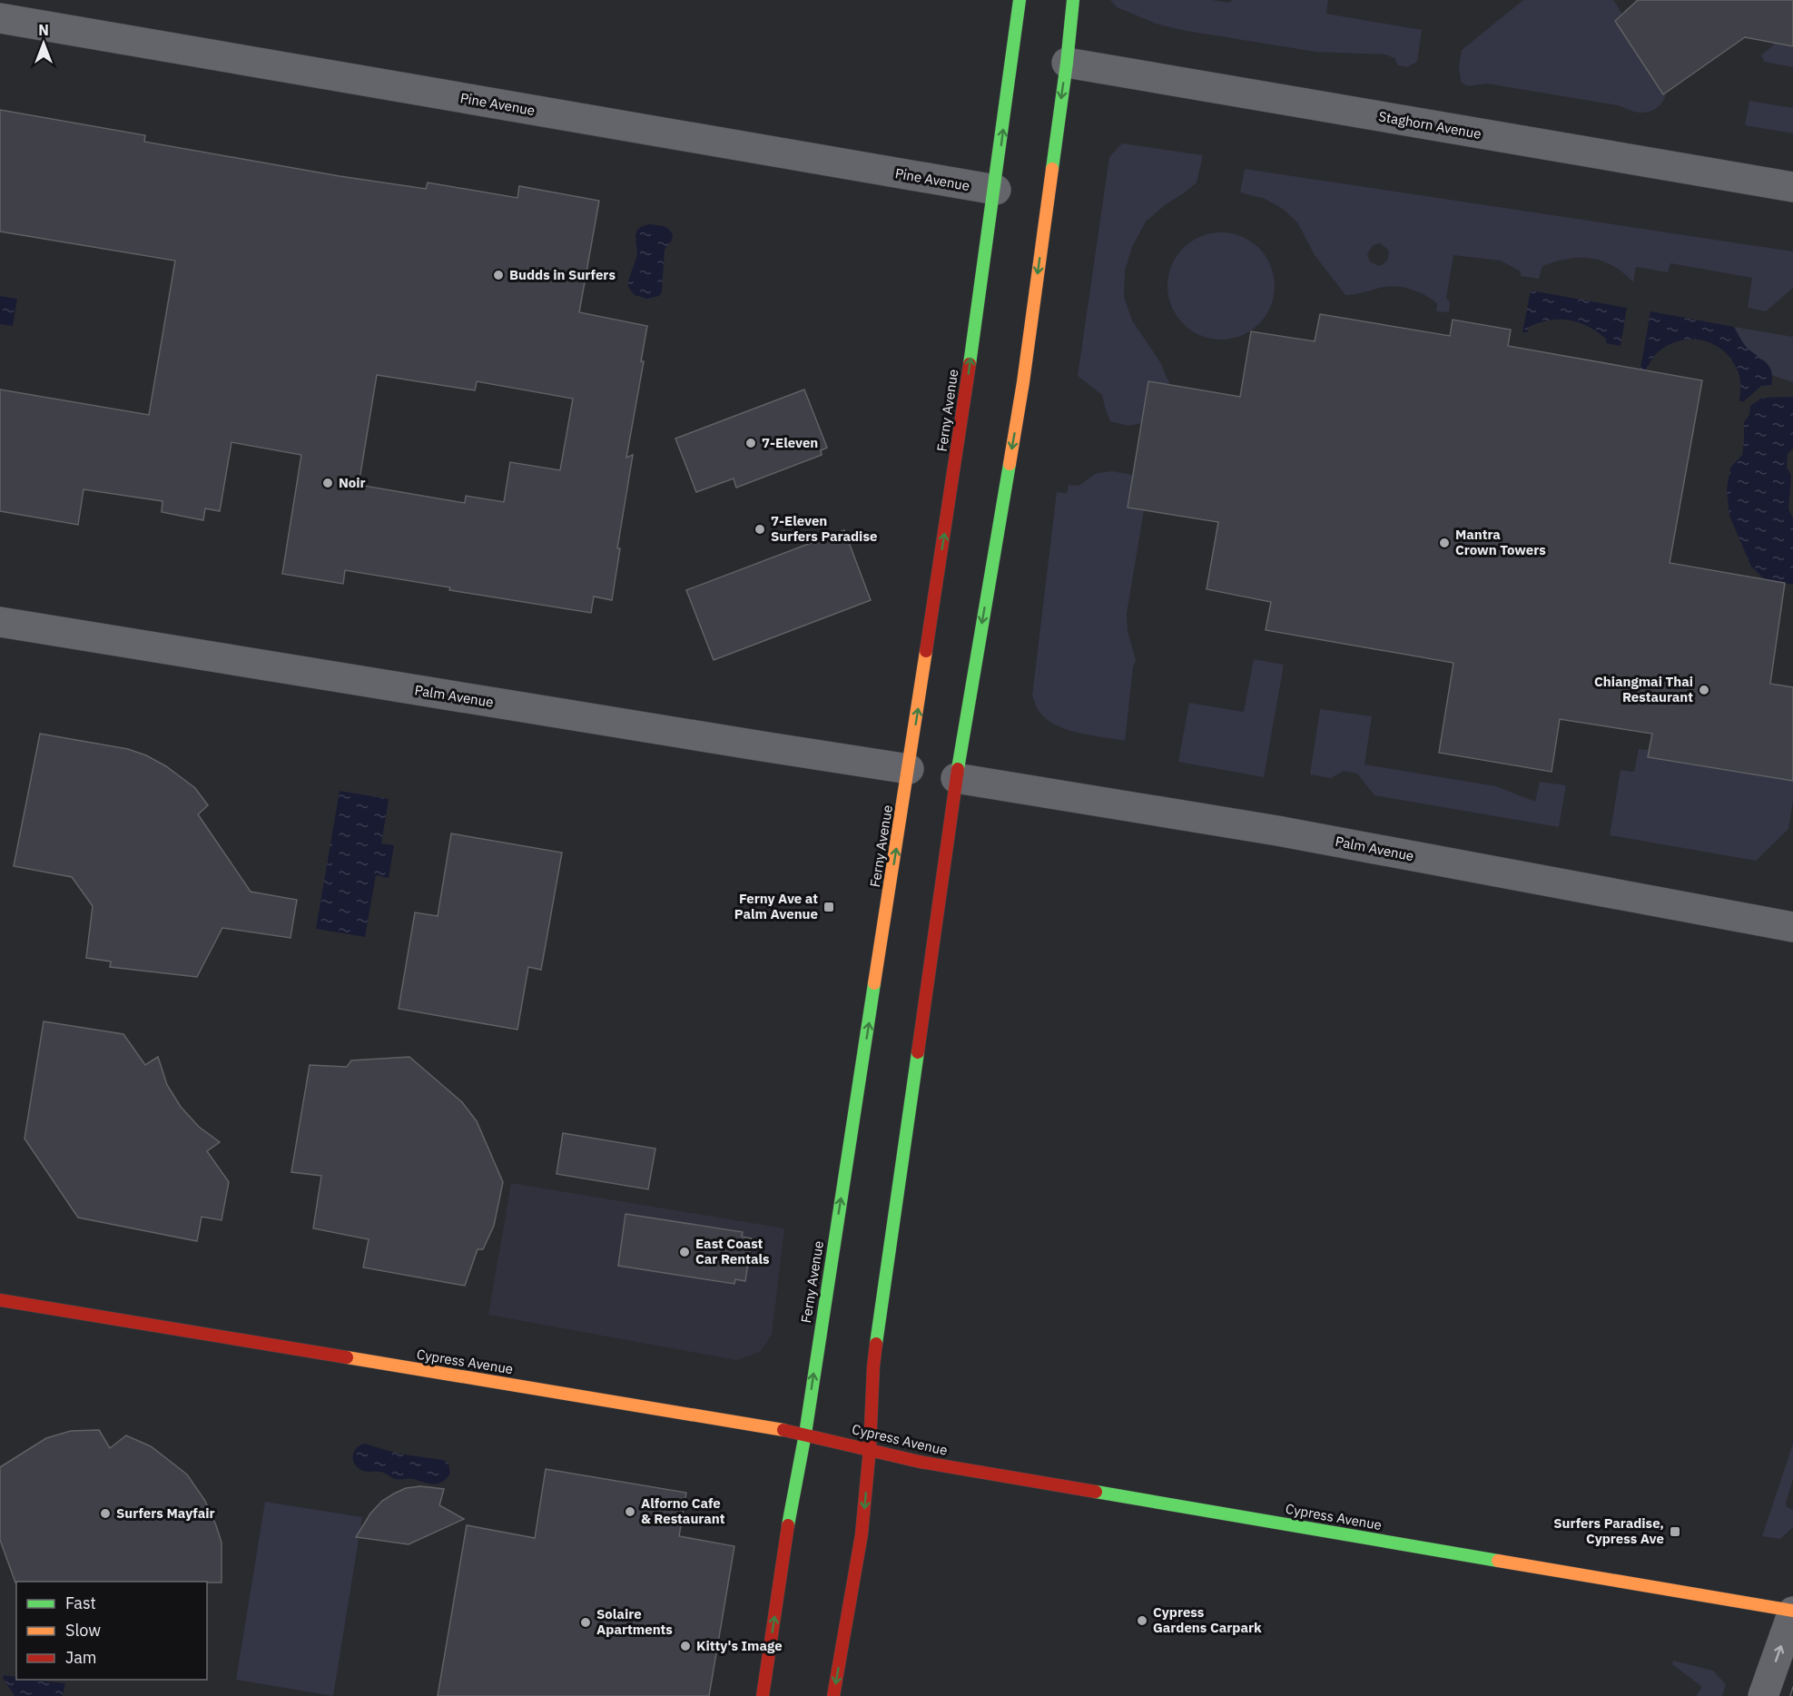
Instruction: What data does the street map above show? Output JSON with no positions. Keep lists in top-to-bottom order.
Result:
{
  "streets": {
    "main road": ["Ferny Avenue", "Cypress Avenue"],
    "street": ["Pine Avenue", "Staghorn Avenue", "Palm Avenue"]
  },
  "crossings": [
    ["Pine Avenue", "Ferny Avenue"],
    ["Ferny Avenue", "Palm Avenue"],
    ["Ferny Avenue", "Cypress Avenue"]
  ],
  "places": {
    "other": [
      "Budds in Surfers",
      "7-Eleven",
      "Noir",
      "7-Eleven Surfers Paradise",
      "Mantra Crown Towers",
      "Chiangmai Thai Restaurant",
      "East Coast Car Rentals",
      "Alforno Cafe & Restaurant",
      "Surfers Mayfair",
      "Cypress Gardens Carpark",
      "Solaire Apartments",
      "Kitty's Image"
    ],
    "transit": ["Ferny Ave at Palm Avenue", "Surfers Paradise, Cypress Ave"]
  },
  "legend": ["Fast", "Slow", "Jam"],
  "north": "top"
}
